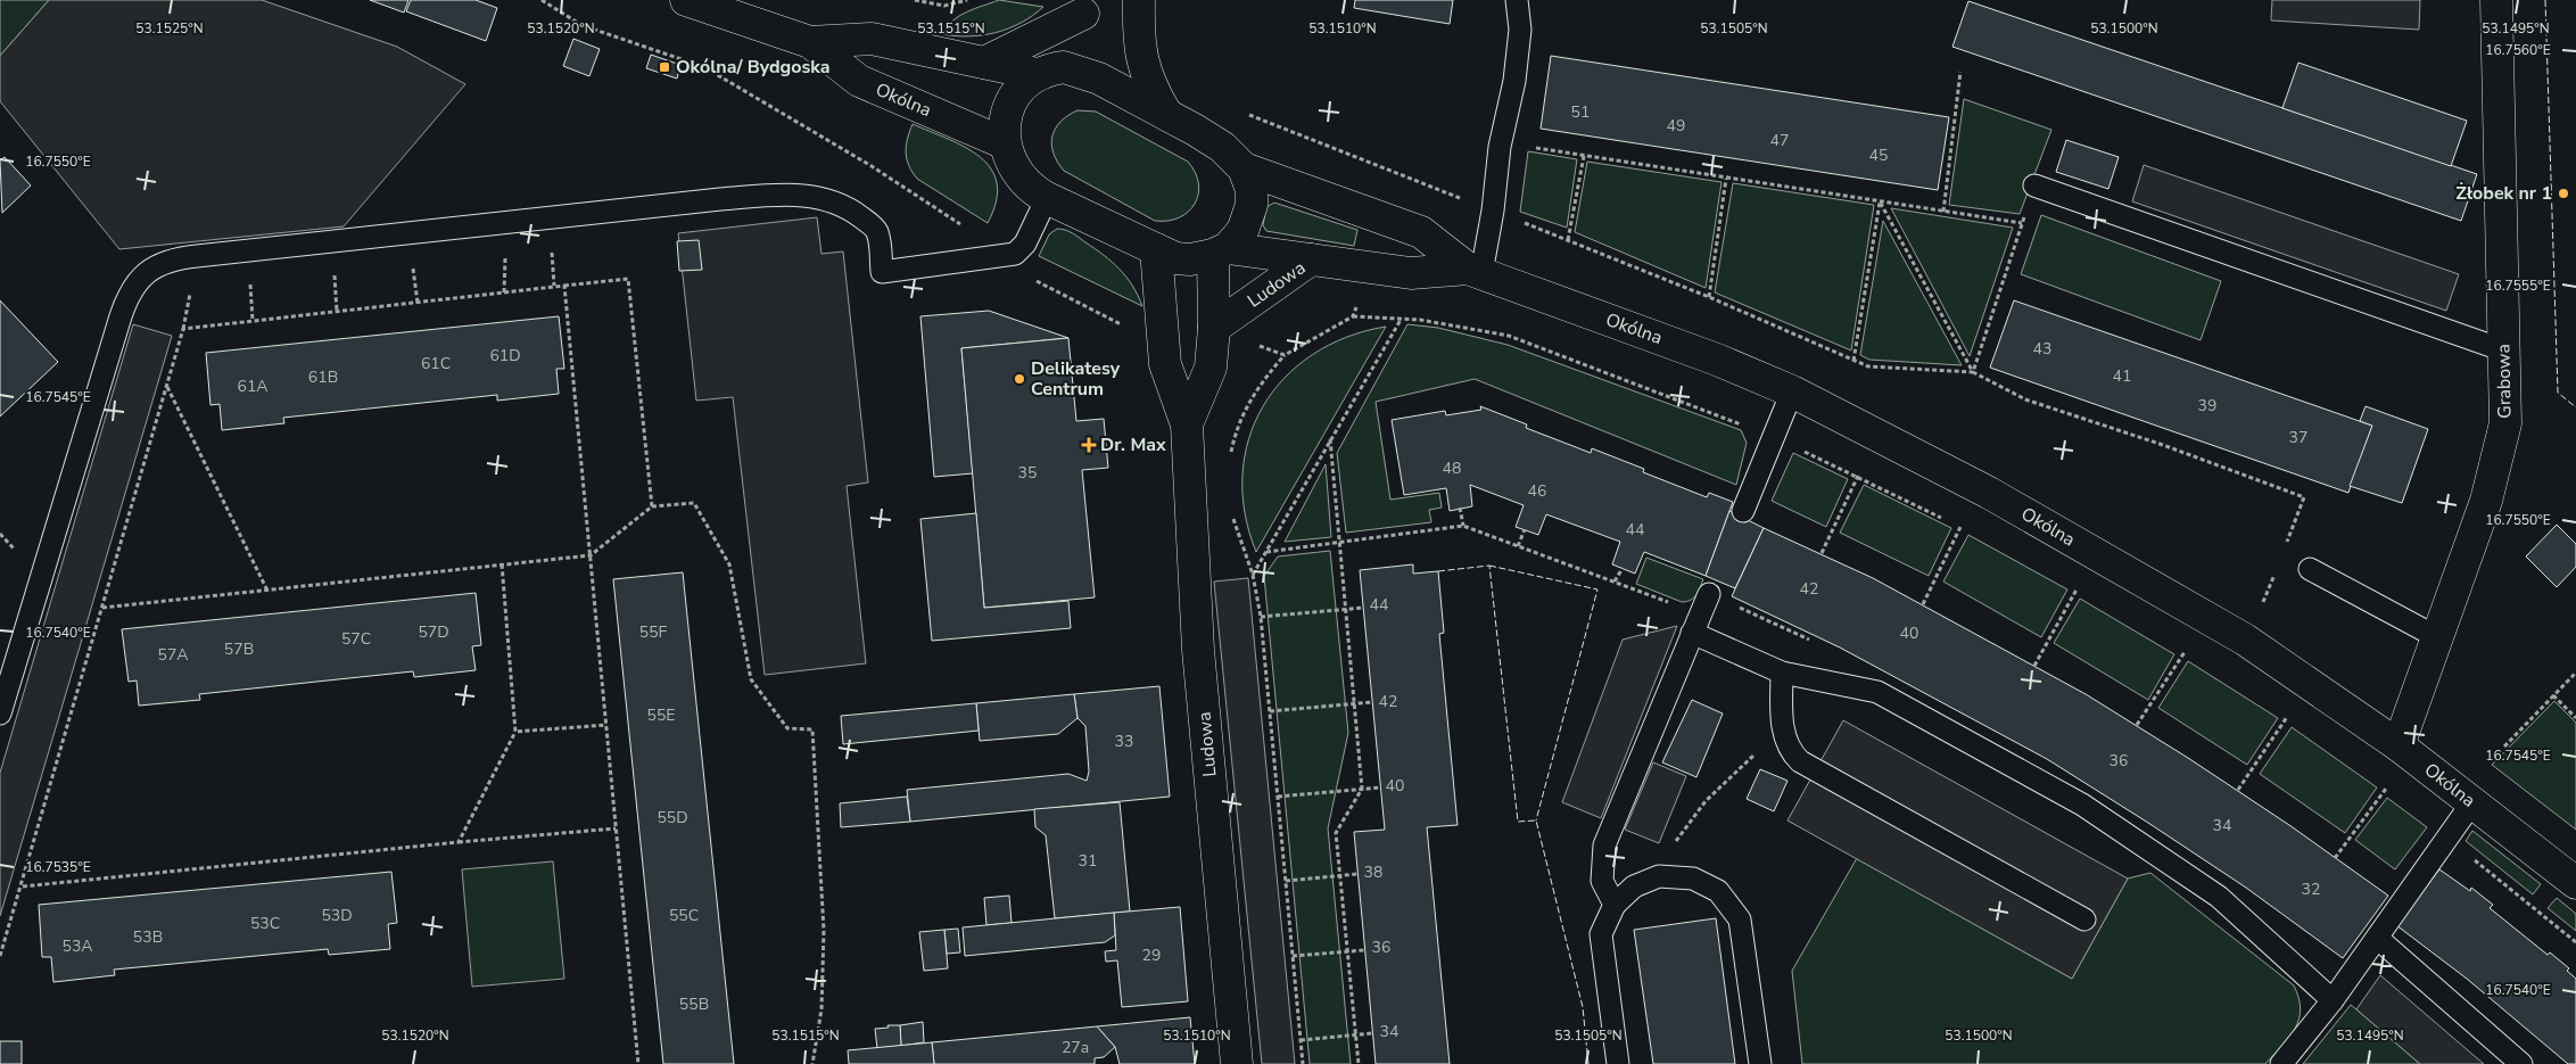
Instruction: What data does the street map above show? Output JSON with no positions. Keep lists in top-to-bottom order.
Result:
{
  "streets": {
    "street": ["Okólna", "Ludowa", "Grabowa"]
  },
  "crossings": [
    ["Okólna", "Ludowa"],
    ["Okólna", "Grabowa"]
  ],
  "places": {
    "transit": ["Okólna/ Bydgoska"],
    "other": ["Żłobek nr 1", "Delikatesy Centrum"],
    "health": ["Dr. Max"]
  },
  "house_numbers": [
    "51",
    "49",
    "47",
    "45",
    "43",
    "61D",
    "61C",
    "41",
    "61B",
    "61A",
    "39",
    "37",
    "48",
    "35",
    "46",
    "44",
    "42",
    "44",
    "57D",
    "55F",
    "40",
    "57C",
    "57B",
    "57A",
    "42",
    "55E",
    "33",
    "36",
    "40",
    "55D",
    "34",
    "31",
    "38",
    "32",
    "53D",
    "55C",
    "53C",
    "53B",
    "53A",
    "36",
    "29",
    "55B",
    "34",
    "27a"
  ],
  "coordinates": [
    "53.1525°N",
    "53.1520°N",
    "53.1515°N",
    "53.1510°N",
    "53.1505°N",
    "53.1500°N",
    "53.1495°N",
    "16.7560°E",
    "16.7550°E",
    "16.7555°E",
    "16.7545°E",
    "16.7540°E",
    "16.7535°E"
  ]
}
